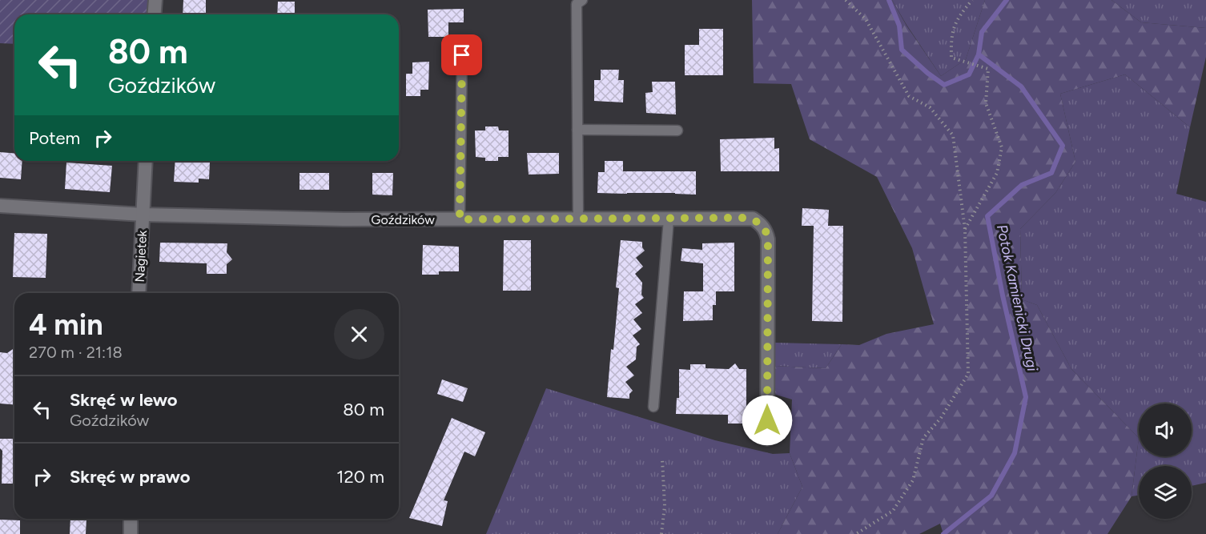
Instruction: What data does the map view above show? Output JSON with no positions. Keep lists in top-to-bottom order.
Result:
{
  "streets": {
    "street": ["Goździków", "Nagietek"]
  },
  "crossings": [
    ["Goździków", "Nagietek"]
  ],
  "water": ["Potok Kamienicki Drugi"],
  "page": {
    "turn": ["80 m", "Goździków"],
    "then": "Potem",
    "heading": ["4 min", "270 m · 21:18"],
    "list": [
      {
        "name": "Skręć w lewo",
        "note": "Goździków",
        "value": "80 m"
      },
      {
        "name": "Skręć w prawo",
        "value": "120 m"
      }
    ]
  }
}
